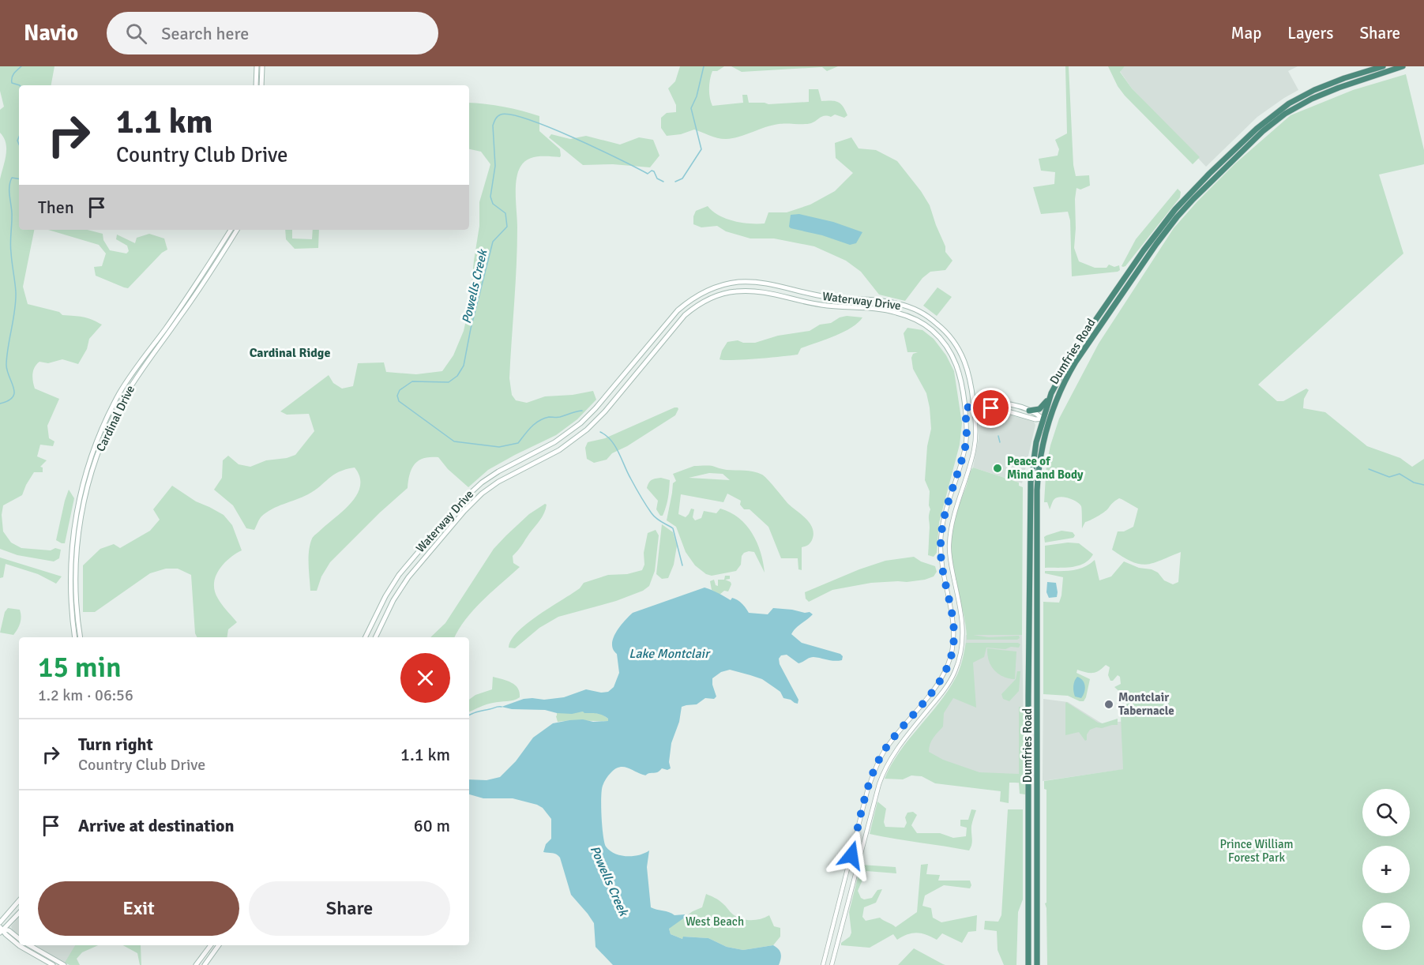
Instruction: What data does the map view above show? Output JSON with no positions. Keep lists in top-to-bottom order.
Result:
{
  "streets": {
    "highway": ["Dumfries Road"],
    "main road": ["Waterway Drive", "Cardinal Drive"]
  },
  "districts": ["Cardinal Ridge"],
  "water": ["Powells Creek", "Lake Montclair"],
  "parks": ["Prince William Forest Park", "West Beach"],
  "places": ["Peace of Mind and Body", "Montclair Tabernacle"],
  "page": {
    "header": "Navio",
    "search": "Search here",
    "nav": ["Map", "Layers", "Share"],
    "turn": ["1.1 km", "Country Club Drive"],
    "then": "Then",
    "heading": ["15 min", "1.2 km · 06:56"],
    "list": [
      {
        "name": "Turn right",
        "note": "Country Club Drive",
        "value": "1.1 km"
      },
      {
        "name": "Arrive at destination",
        "value": "60 m"
      }
    ],
    "map_buttons": ["+", "−"],
    "buttons": ["Exit", "Share"]
  }
}
